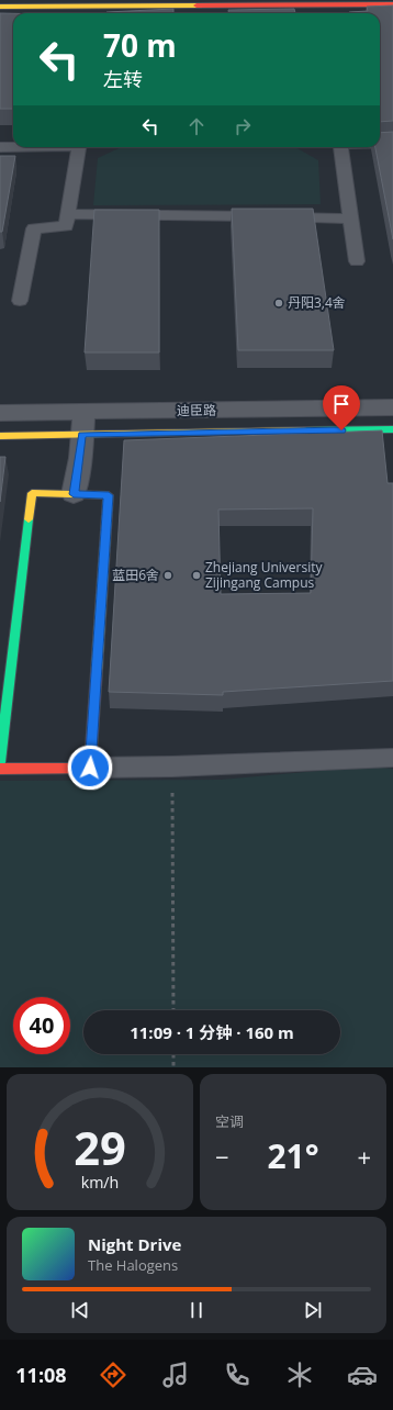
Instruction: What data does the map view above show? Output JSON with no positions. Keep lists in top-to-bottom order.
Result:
{
  "streets": {
    "street": ["迪臣路"]
  },
  "places": ["丹阳3,4舍", "蓝田6舍", "Zhejiang University Zijingang Campus"],
  "page": {
    "turn": ["70 m", "左转"],
    "limit": "40",
    "trip": "11:09 · 1 分钟 · 160 m",
    "tile": "空调",
    "heat": ["−", "21°", "+"],
    "song": ["Night Drive", "The Halogens"],
    "tabs": "11:08",
    "gauge": ["29", "km/h"]
  }
}
